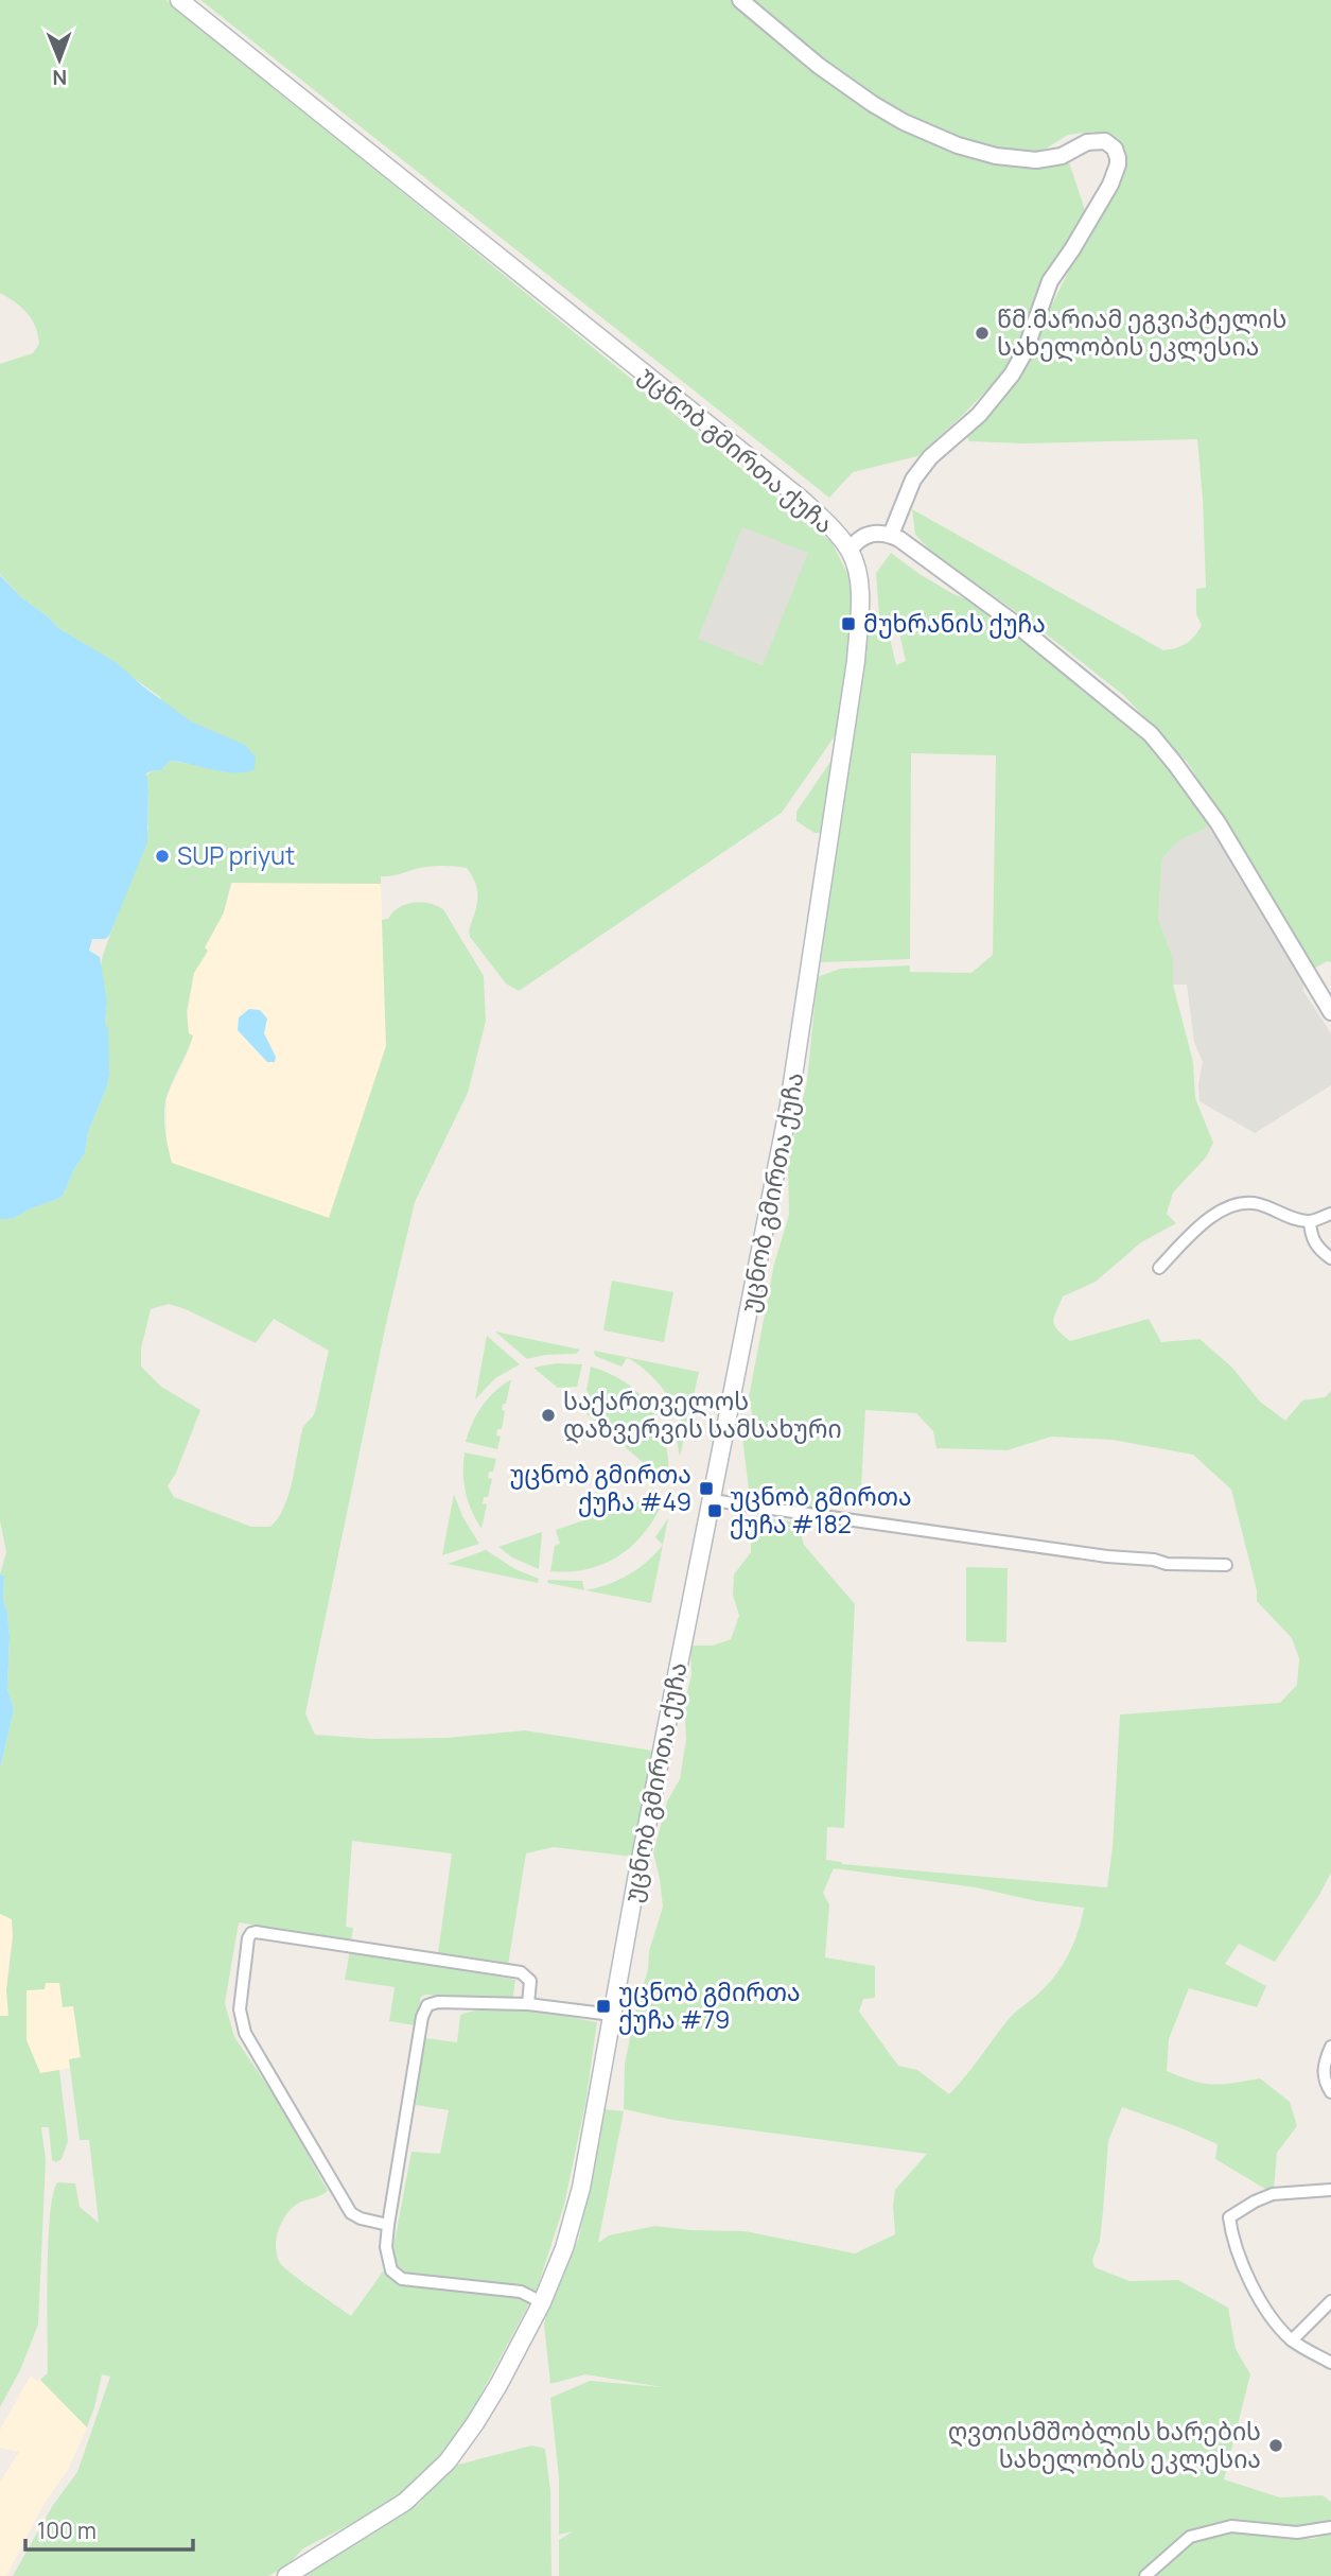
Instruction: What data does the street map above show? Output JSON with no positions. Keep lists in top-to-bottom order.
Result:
{
  "streets": {
    "main road": ["უცნობ გმირთა ქუჩა"]
  },
  "places": {
    "other": [
      "წმ.მარიამ ეგვიპტელის სახელობის ეკლესია",
      "SUP priyut",
      "საქართველოს დაზვერვის სამსახური",
      "ღვთისმშობლის ხარების სახელობის ეკლესია"
    ],
    "transit": [
      "მუხრანის ქუჩა",
      "უცნობ გმირთა ქუჩა #49",
      "უცნობ გმირთა ქუჩა #182",
      "უცნობ გმირთა ქუჩა #79"
    ]
  },
  "scale_bar": "100 m",
  "north": "bottom"
}
